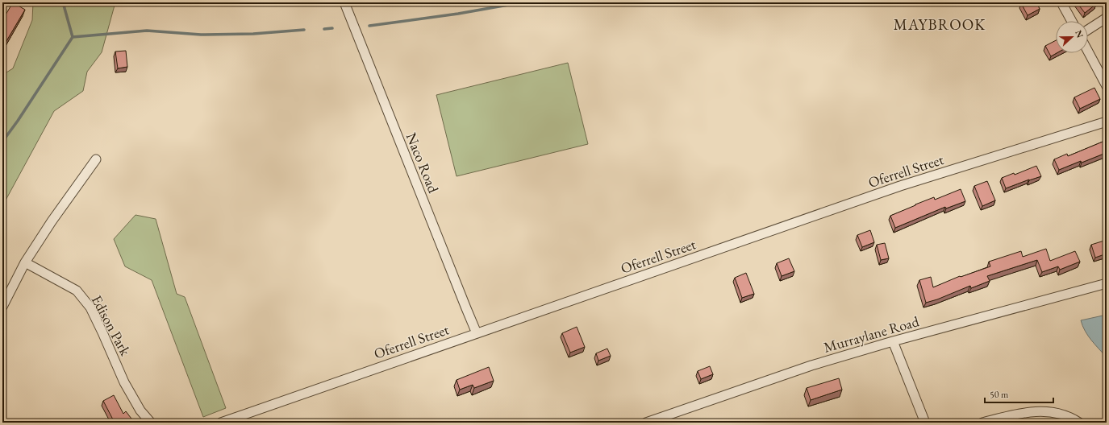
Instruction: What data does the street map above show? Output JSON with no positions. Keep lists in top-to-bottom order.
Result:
{
  "streets": {
    "street": [
      "Naco Road",
      "Oferrell Street",
      "Edison Park",
      "Murraylane Road"
    ]
  },
  "crossings": [
    ["Naco Road", "Oferrell Street"]
  ],
  "districts": ["MAYBROOK"],
  "scale_bar": "50 m",
  "north": "right"
}
